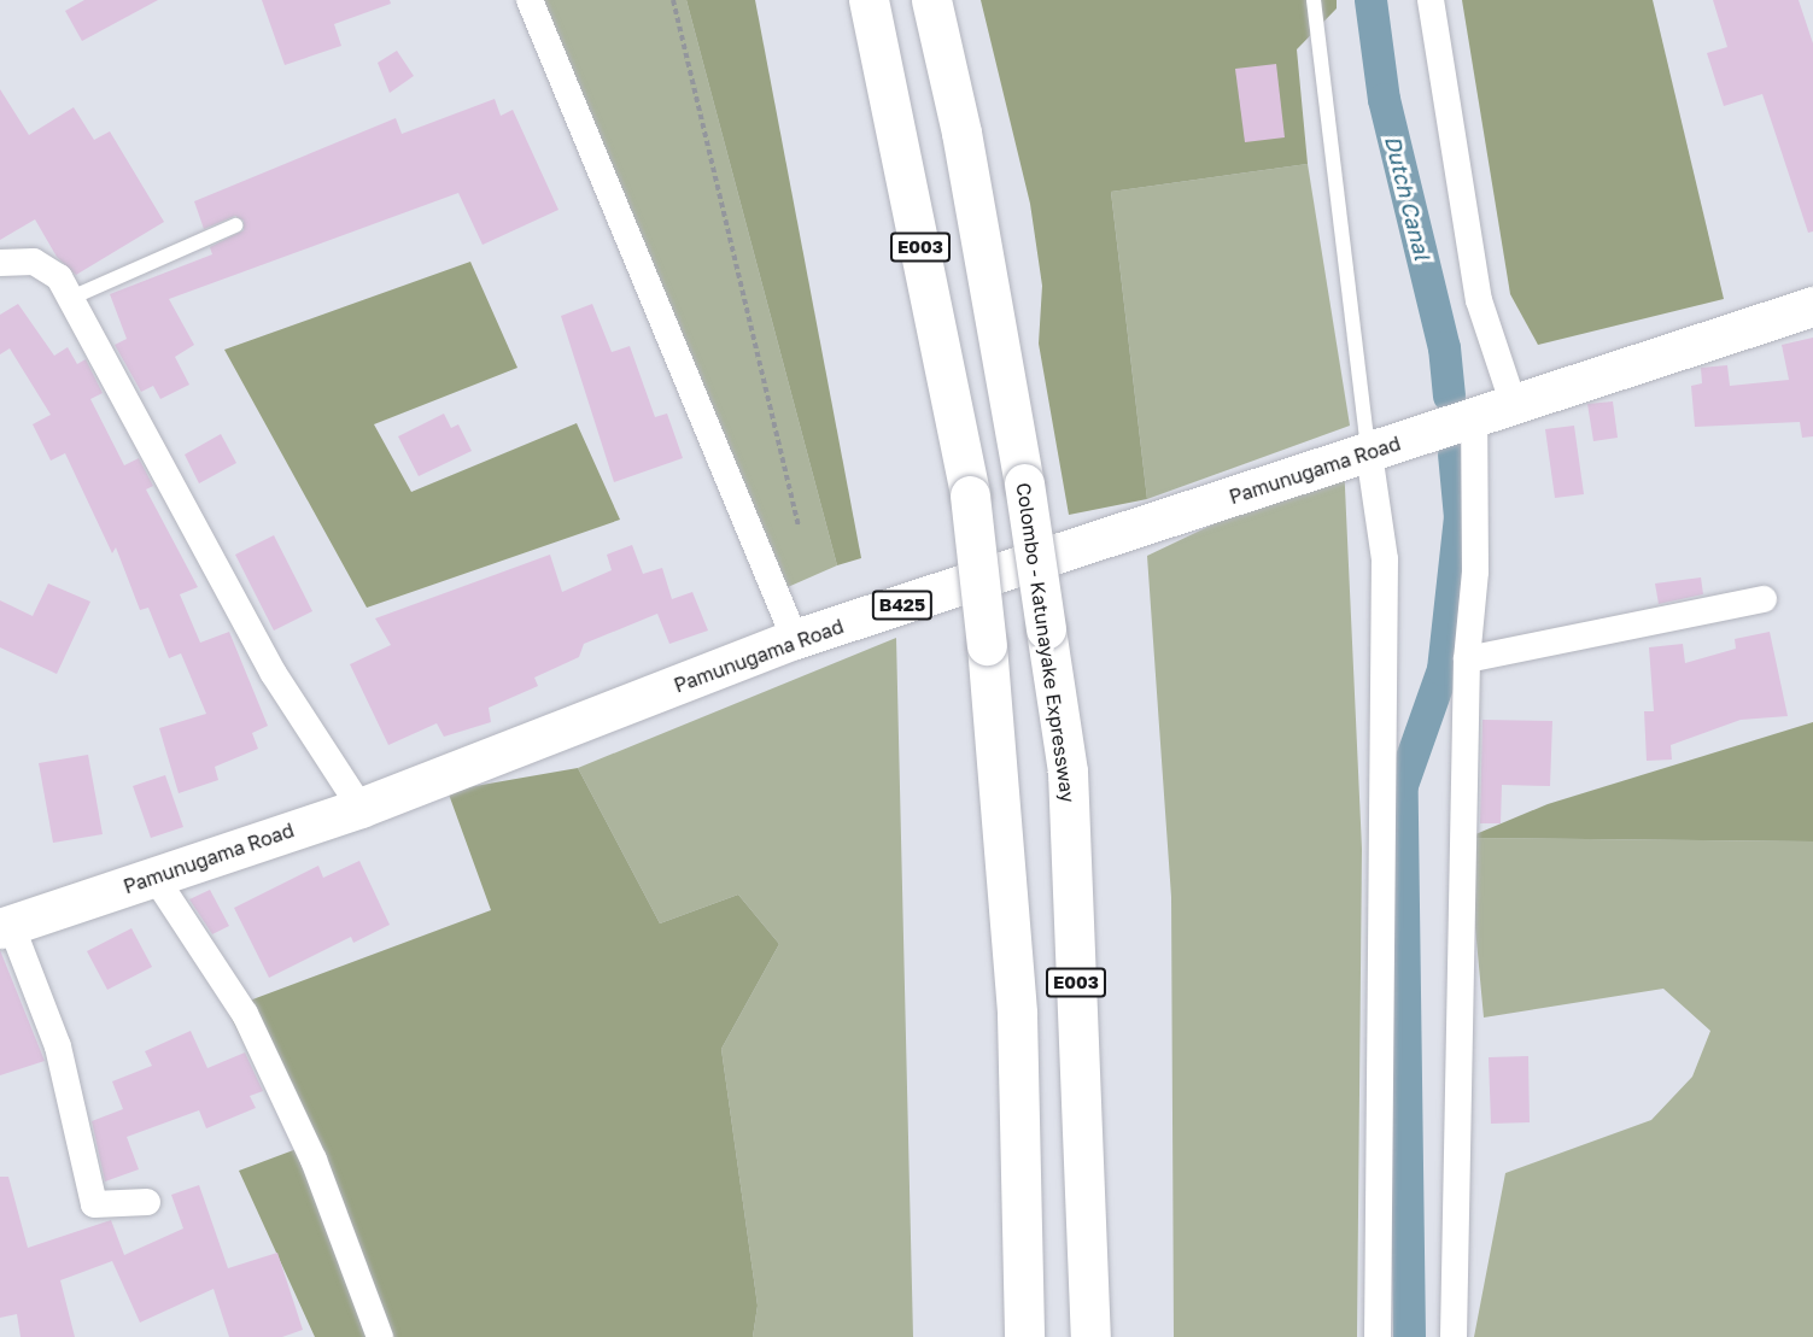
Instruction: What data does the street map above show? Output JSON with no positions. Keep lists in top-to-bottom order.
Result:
{
  "streets": {
    "main road": [
      "E003",
      "Pamunugama Road",
      "B425",
      "Colombo - Katunayake Expressway"
    ]
  },
  "water": ["Dutch Canal"]
}
